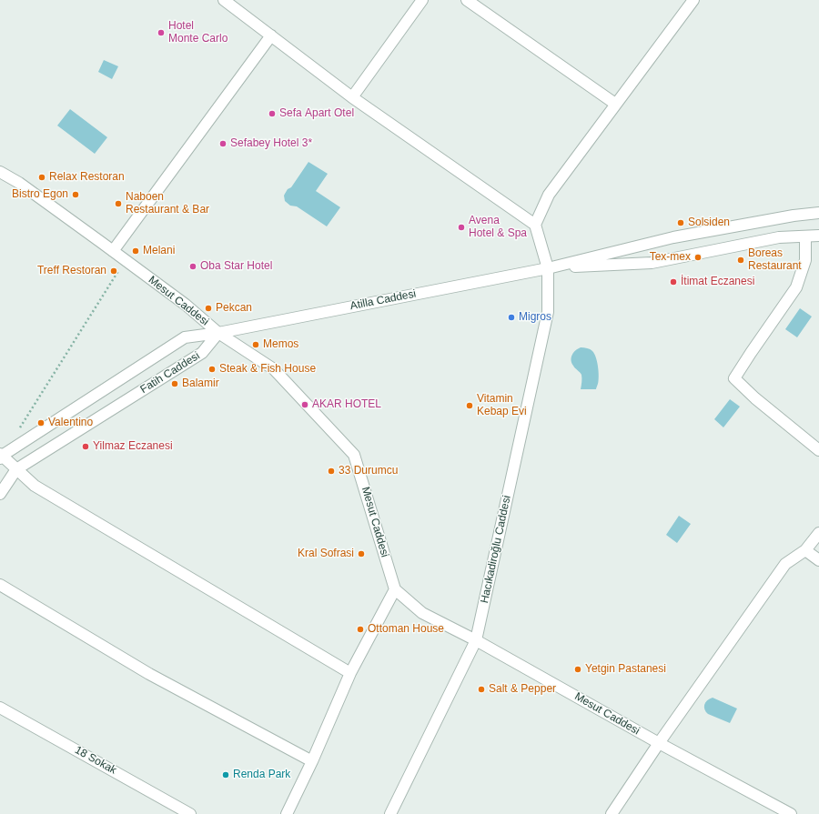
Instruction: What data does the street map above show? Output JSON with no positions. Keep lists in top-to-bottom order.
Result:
{
  "streets": {
    "street": [
      "Atilla Caddesi",
      "Mesut Caddesi",
      "Fatih Caddesi",
      "Hacıkadiroğlu Caddesi",
      "18 Sokak"
    ]
  },
  "crossings": [
    ["Atilla Caddesi", "Mesut Caddesi"],
    ["Atilla Caddesi", "Fatih Caddesi"],
    ["Atilla Caddesi", "Hacıkadiroğlu Caddesi"],
    ["Mesut Caddesi", "Fatih Caddesi"],
    ["Mesut Caddesi", "Hacıkadiroğlu Caddesi"]
  ],
  "places": [
    "Hotel Monte Carlo",
    "Sefa Apart Otel",
    "Sefabey Hotel 3*",
    "Relax Restoran",
    "Bistro Egon",
    "Naboen Restaurant & Bar",
    "Solsiden",
    "Avena Hotel & Spa",
    "Melani",
    "Tex-mex",
    "Boreas Restaurant",
    "Oba Star Hotel",
    "Treff Restoran",
    "İtimat Eczanesi",
    "Pekcan",
    "Migros",
    "Memos",
    "Steak & Fish House",
    "Balamir",
    "AKAR HOTEL",
    "Vitamin Kebap Evi",
    "Valentino",
    "Yilmaz Eczanesi",
    "33 Durumcu",
    "Kral Sofrasi",
    "Ottoman House",
    "Yetgin Pastanesi",
    "Salt & Pepper",
    "Renda Park"
  ]
}
